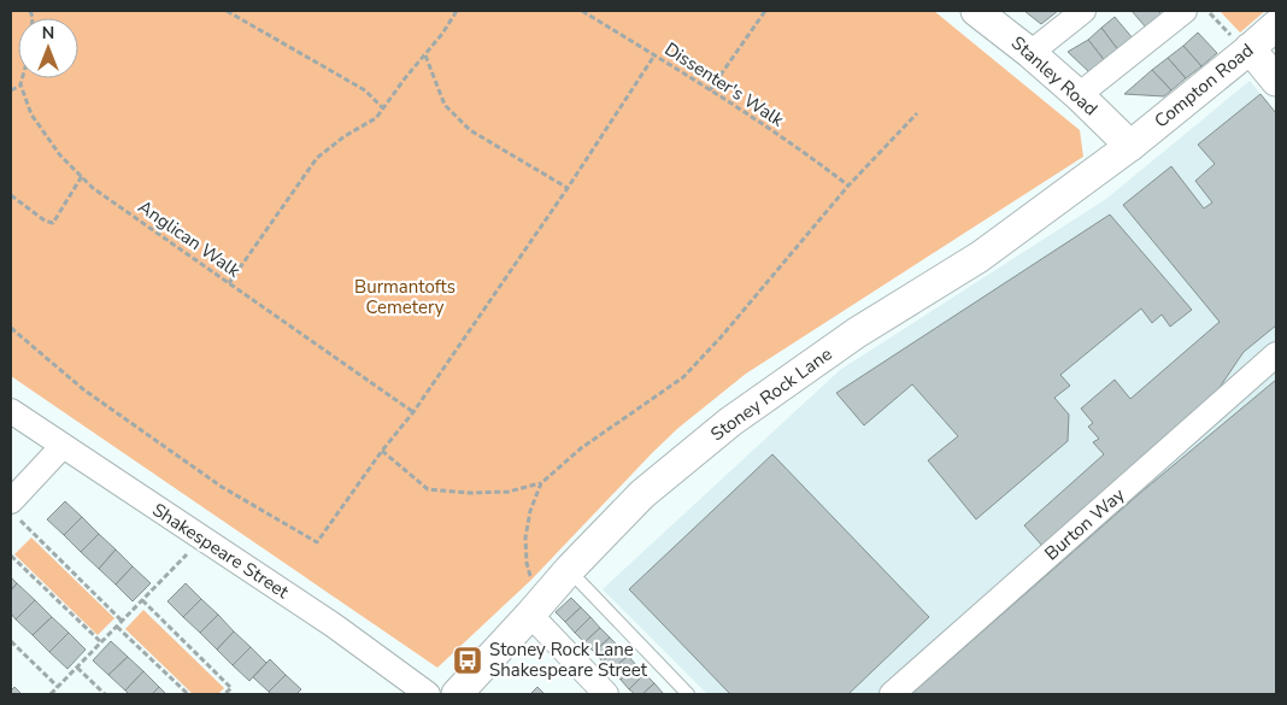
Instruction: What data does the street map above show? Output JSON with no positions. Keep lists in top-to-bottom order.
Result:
{
  "streets": {
    "street": [
      "Stanley Road",
      "Compton Road",
      "Stoney Rock Lane",
      "Burton Way",
      "Shakespeare Street"
    ],
    "path": ["Dissenter's Walk", "Anglican Walk"]
  },
  "crossings": [
    ["Stanley Road", "Compton Road"],
    ["Stanley Road", "Stoney Rock Lane"],
    ["Compton Road", "Stoney Rock Lane"]
  ],
  "parks": ["Burmantofts Cemetery"],
  "places": {
    "bus stop": ["Stoney Rock Lane Shakespeare Street"]
  },
  "north": "top"
}
